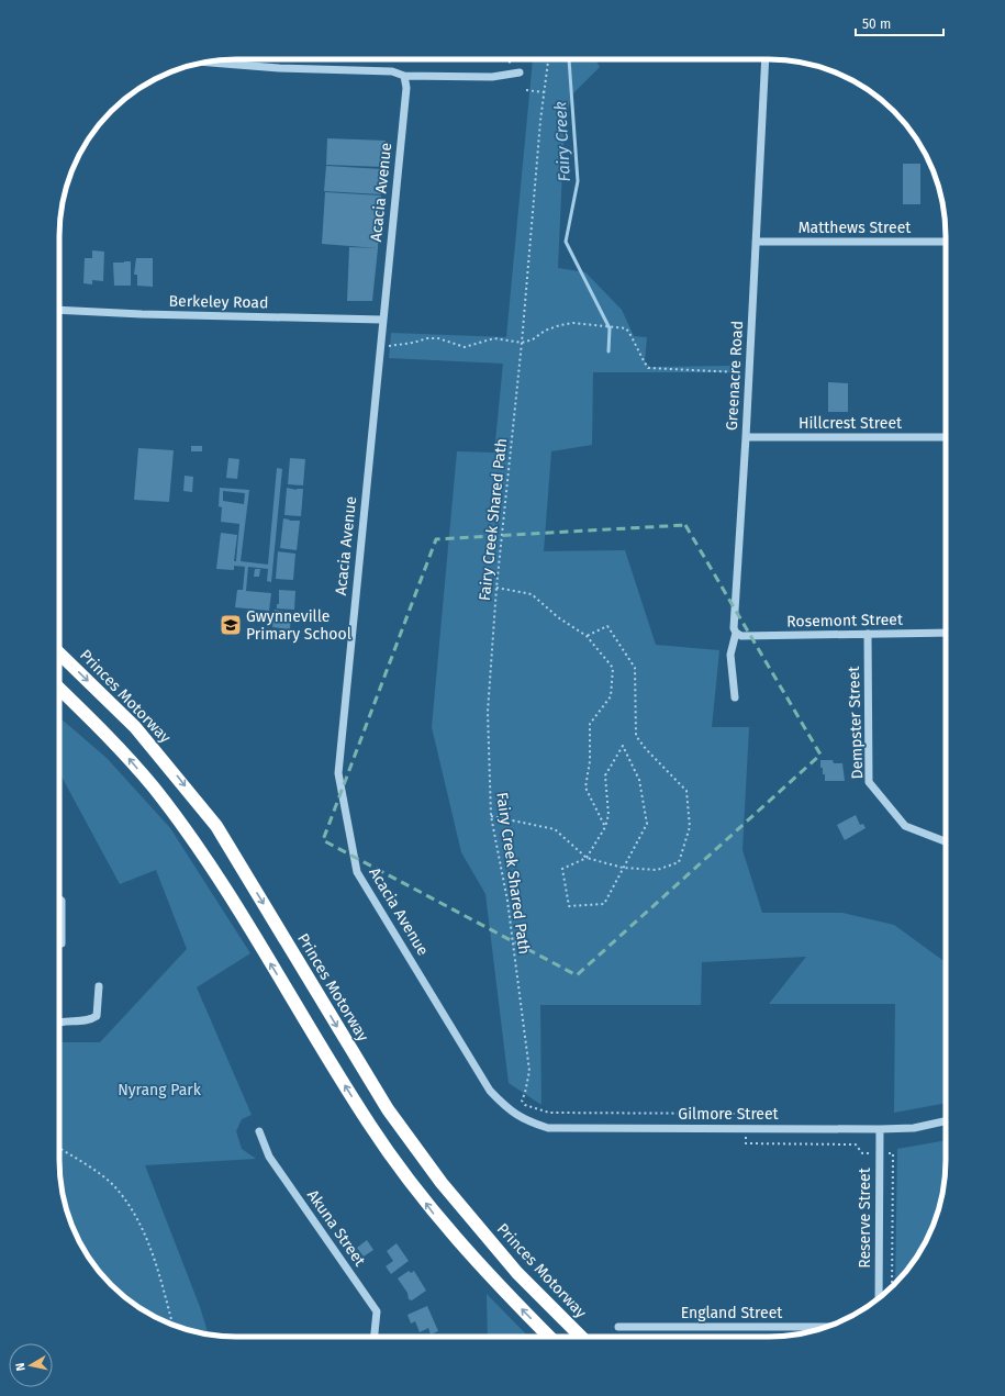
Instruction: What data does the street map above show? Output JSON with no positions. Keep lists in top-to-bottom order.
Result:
{
  "streets": {
    "highway": ["Princes Motorway"],
    "street": [
      "Acacia Avenue",
      "Matthews Street",
      "Berkeley Road",
      "Greenacre Road",
      "Hillcrest Street",
      "Rosemont Street",
      "Dempster Street",
      "Gilmore Street",
      "Reserve Street",
      "Akuna Street",
      "England Street"
    ],
    "path": ["Fairy Creek Shared Path"]
  },
  "crossings": [
    ["Acacia Avenue", "Berkeley Road"],
    ["Acacia Avenue", "Gilmore Street"],
    ["Matthews Street", "Greenacre Road"],
    ["Greenacre Road", "Hillcrest Street"],
    ["Greenacre Road", "Rosemont Street"],
    ["Rosemont Street", "Dempster Street"],
    ["Gilmore Street", "Reserve Street"]
  ],
  "water": ["Fairy Creek"],
  "parks": ["Nyrang Park"],
  "places": {
    "school or university": ["Gwynneville Primary School"]
  },
  "scale_bar": "50 m",
  "north": "left"
}
